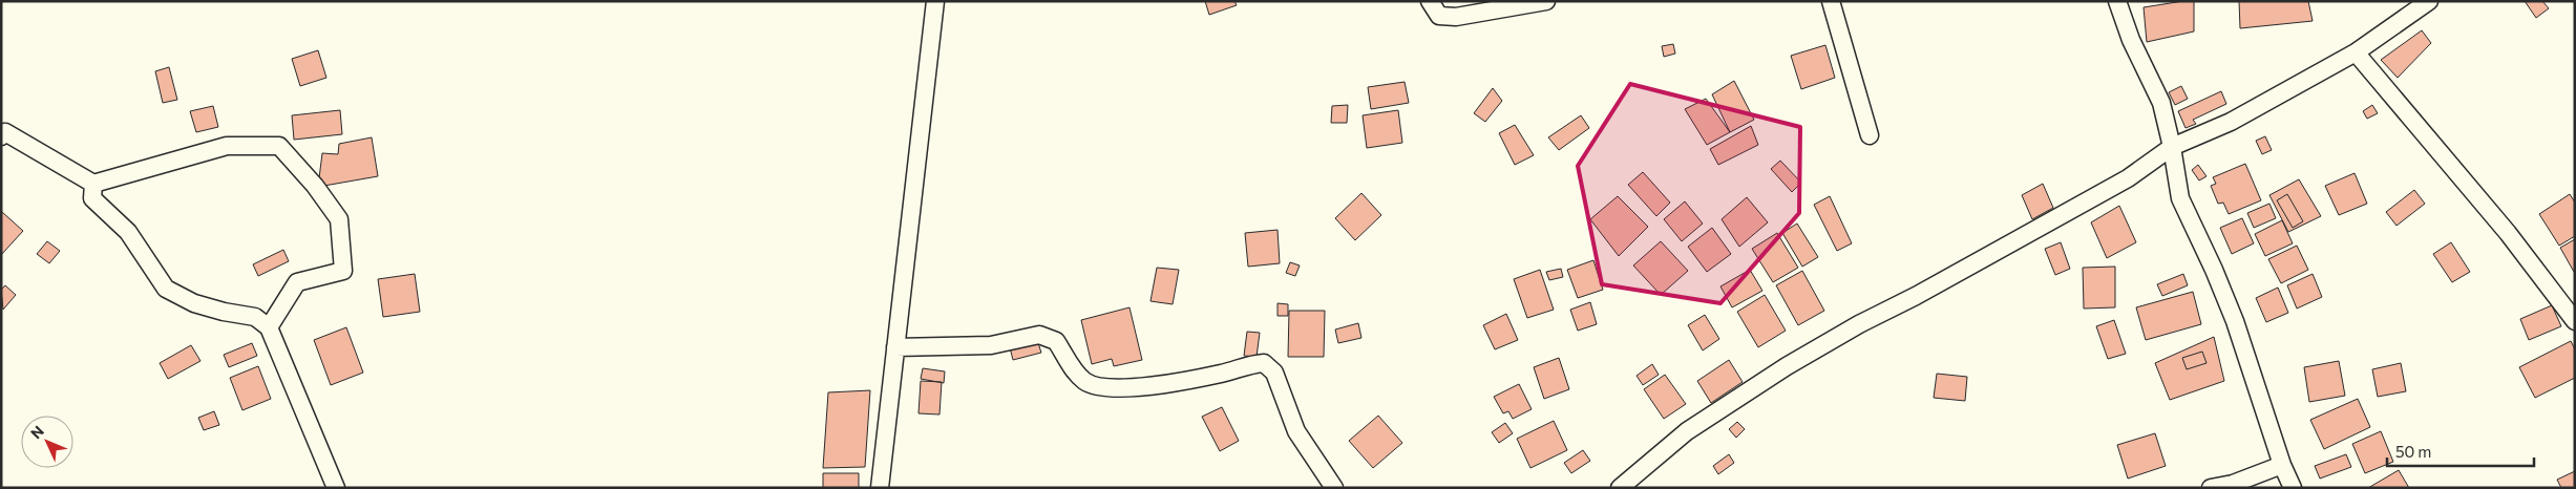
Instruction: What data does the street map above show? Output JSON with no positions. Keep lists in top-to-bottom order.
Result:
{
  "scale_bar": "50 m",
  "north": "top left"
}
